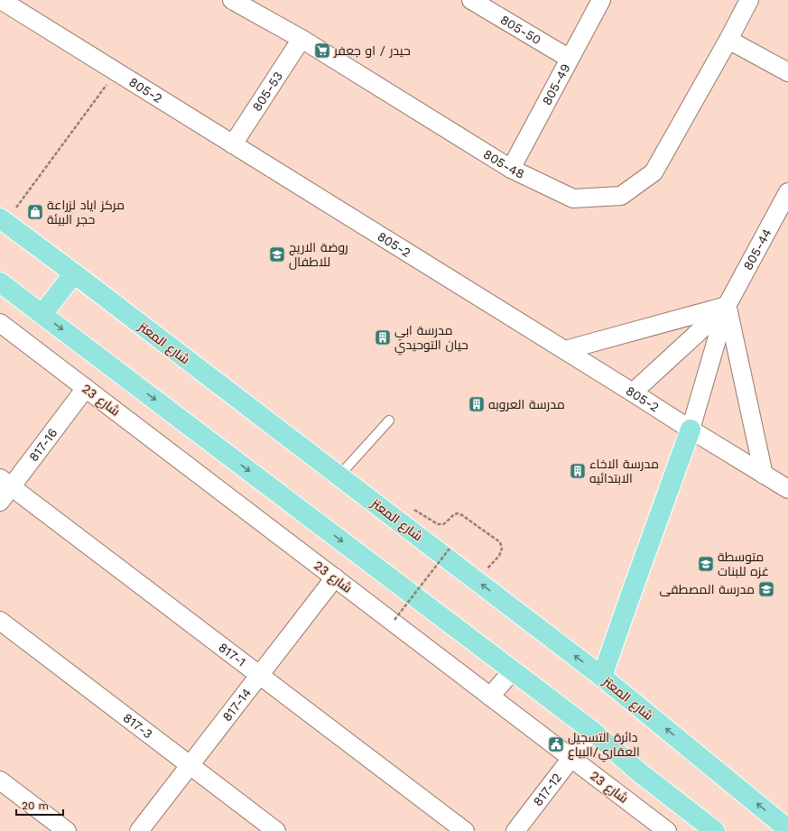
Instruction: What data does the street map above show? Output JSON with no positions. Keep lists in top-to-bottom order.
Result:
{
  "streets": {
    "main road": ["شارع المعتز"],
    "street": [
      "805-50",
      "805-49",
      "805-2",
      "805-53",
      "805-48",
      "805-44",
      "شارع 23",
      "817-16",
      "817-1",
      "817-14",
      "817-3",
      "817-12"
    ]
  },
  "crossings": [
    ["805-50", "805-49"],
    ["805-49", "805-48"],
    ["805-2", "805-53"],
    ["805-53", "805-48"],
    ["شارع 23", "817-16"],
    ["شارع 23", "817-14"],
    ["شارع 23", "817-12"],
    ["817-16", "817-1"],
    ["817-1", "817-14"],
    ["817-14", "817-3"]
  ],
  "places": {
    "supermarket": ["حيدر / او جعفر"],
    "shop": ["مركز اياد لزراعة حجر البيئة"],
    "school or university": ["روضة الاريج للاطفال", "متوسطة غزه للبنات", "مدرسة المصطقى"],
    "building": ["مدرسة ابي حيان التوحيدي", "مدرسة العروبه", "مدرسة الاخاء الابتدائيه"],
    "public building": ["دائرة التسجيل العقاري/البياع"]
  },
  "scale_bar": "20 m"
}
